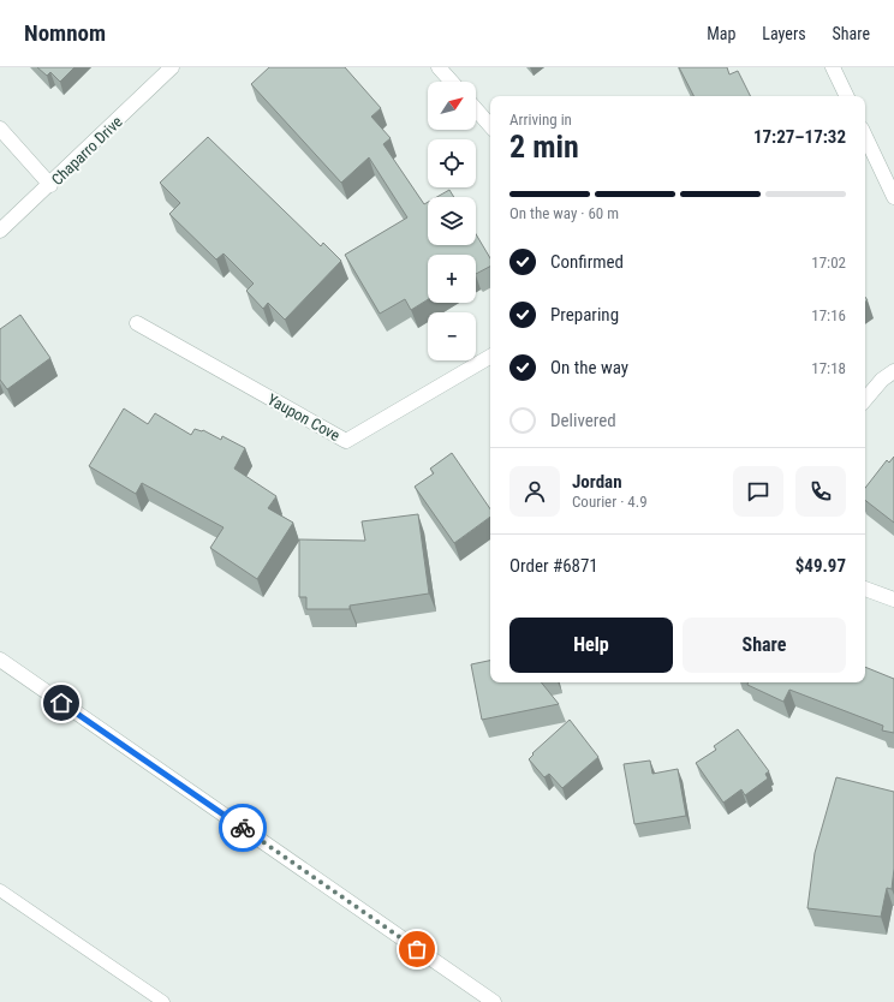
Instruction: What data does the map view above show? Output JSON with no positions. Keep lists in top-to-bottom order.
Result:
{
  "streets": {
    "street": ["Chaparro Drive", "Yaupon Cove"]
  },
  "north": "top right",
  "page": {
    "header": "Nomnom",
    "nav": ["Map", "Layers", "Share"],
    "map_buttons": ["+", "−"],
    "heading": ["2 min", "Arriving in", "17:27–17:32"],
    "panel": [
      "Jordan",
      "Courier · 4.9",
      "Order #6871",
      "$49.97"
    ],
    "bar": "On the way · 60 m",
    "list": [
      ["Confirmed", "17:02"],
      ["Preparing", "17:16"],
      ["On the way", "17:18"],
      "Delivered"
    ],
    "buttons": ["Help", "Share"]
  }
}
